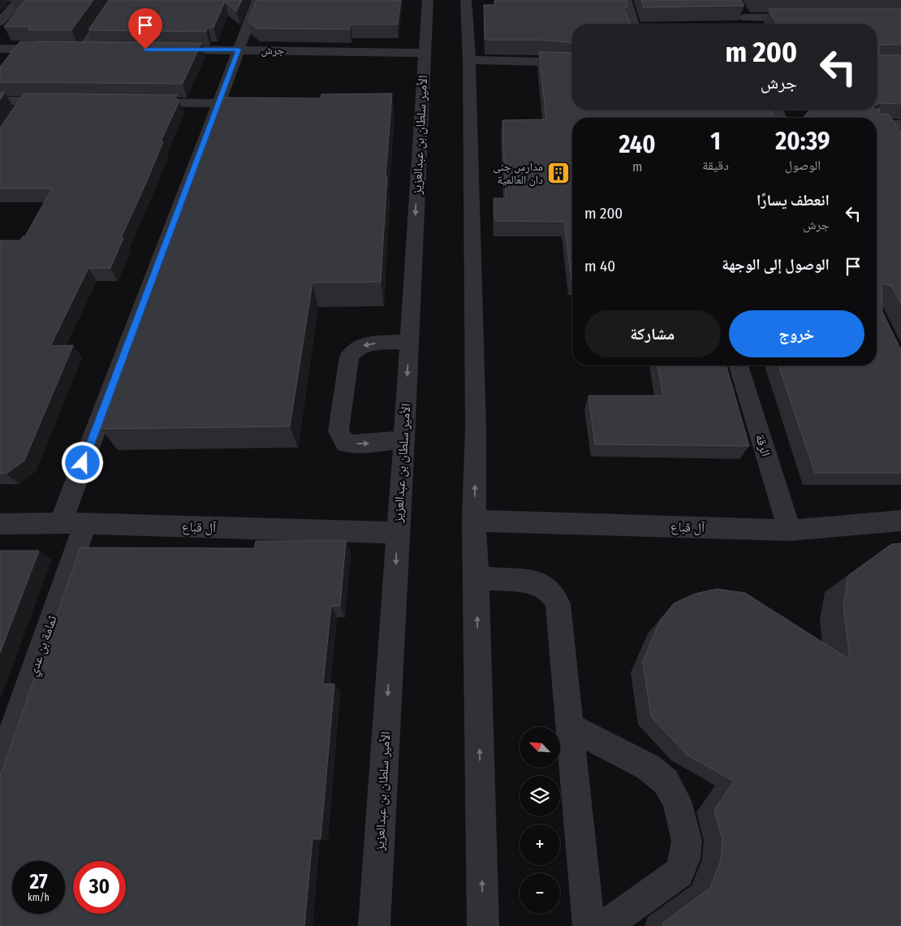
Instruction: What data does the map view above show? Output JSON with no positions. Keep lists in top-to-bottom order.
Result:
{
  "streets": {
    "street": [
      "جرش",
      "الأمير سلطان بن عبدالعزيز",
      "الرقة",
      "آل قباع",
      "ثمامة بن عدي"
    ]
  },
  "crossings": [
    ["جرش", "الأمير سلطان بن عبدالعزيز"],
    ["جرش", "ثمامة بن عدي"],
    ["الأمير سلطان بن عبدالعزيز", "آل قباع"],
    ["الرقة", "آل قباع"],
    ["آل قباع", "ثمامة بن عدي"]
  ],
  "places": {
    "building": ["مدارس جنى دان العالمية"]
  },
  "north": "top left",
  "page": {
    "turn": ["200 m", "جرش"],
    "eta": [
      "20:39",
      "الوصول",
      "1",
      "دقيقة",
      "240",
      "m"
    ],
    "list": [
      {
        "name": "انعطف يسارًا",
        "note": "جرش",
        "value": "200 m"
      },
      {
        "name": "الوصول إلى الوجهة",
        "value": "40 m"
      }
    ],
    "buttons": ["خروج", "مشاركة"],
    "map_buttons": ["+", "−"],
    "speed": "27 km/h",
    "limit": "30"
  }
}
